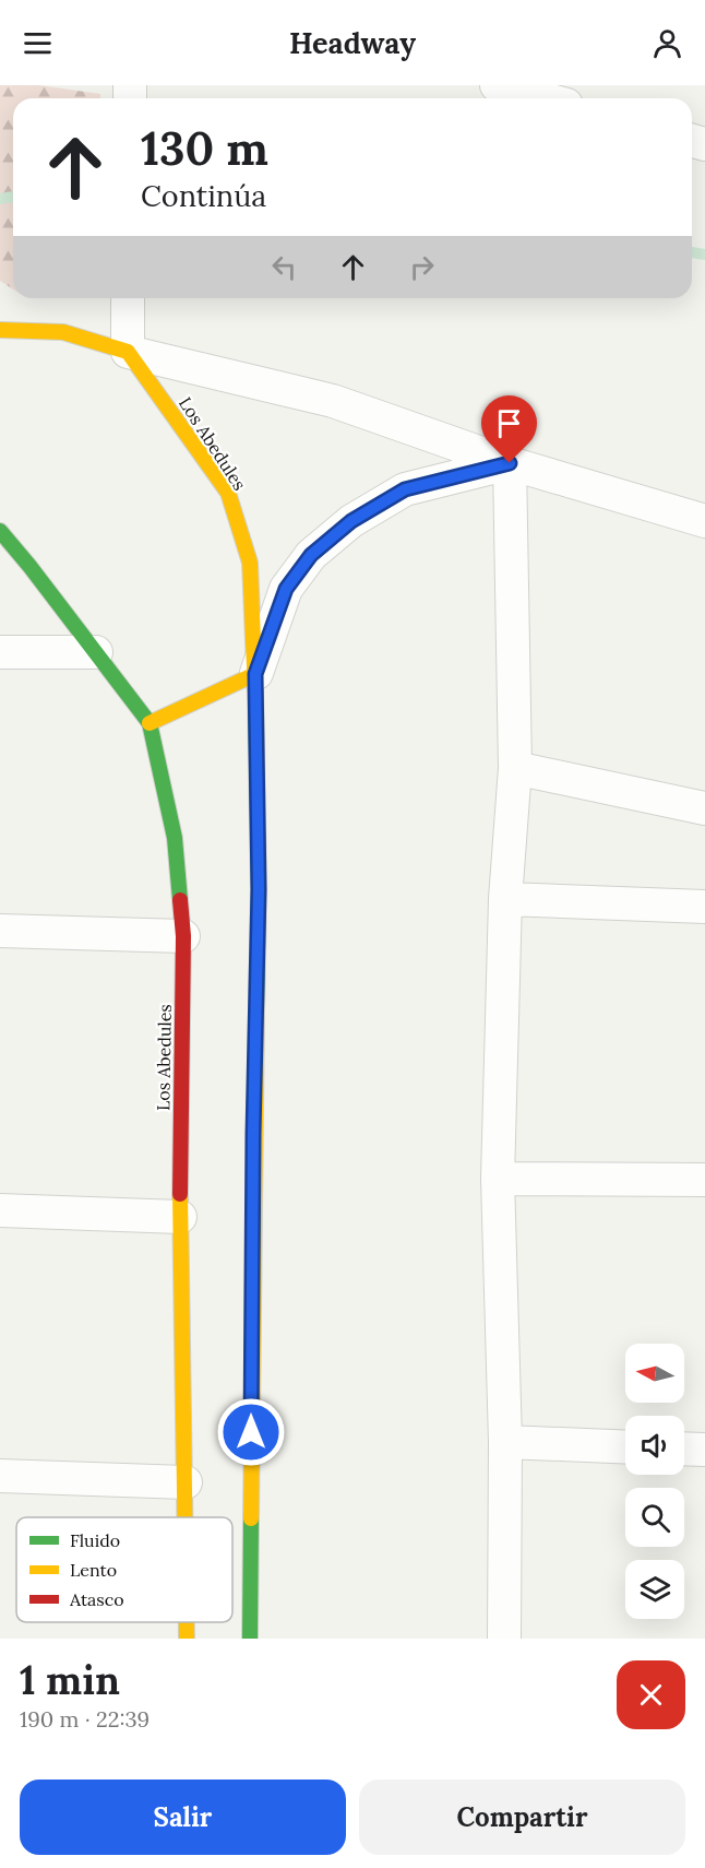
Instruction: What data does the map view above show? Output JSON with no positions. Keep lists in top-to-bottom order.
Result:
{
  "streets": {
    "street": ["Los Abedules"]
  },
  "legend": ["Fluido", "Lento", "Atasco"],
  "north": "left",
  "page": {
    "header": "Headway",
    "turn": ["130 m", "Continúa"],
    "heading": ["1 min", "190 m · 22:39"],
    "buttons": ["Salir", "Compartir"]
  }
}
